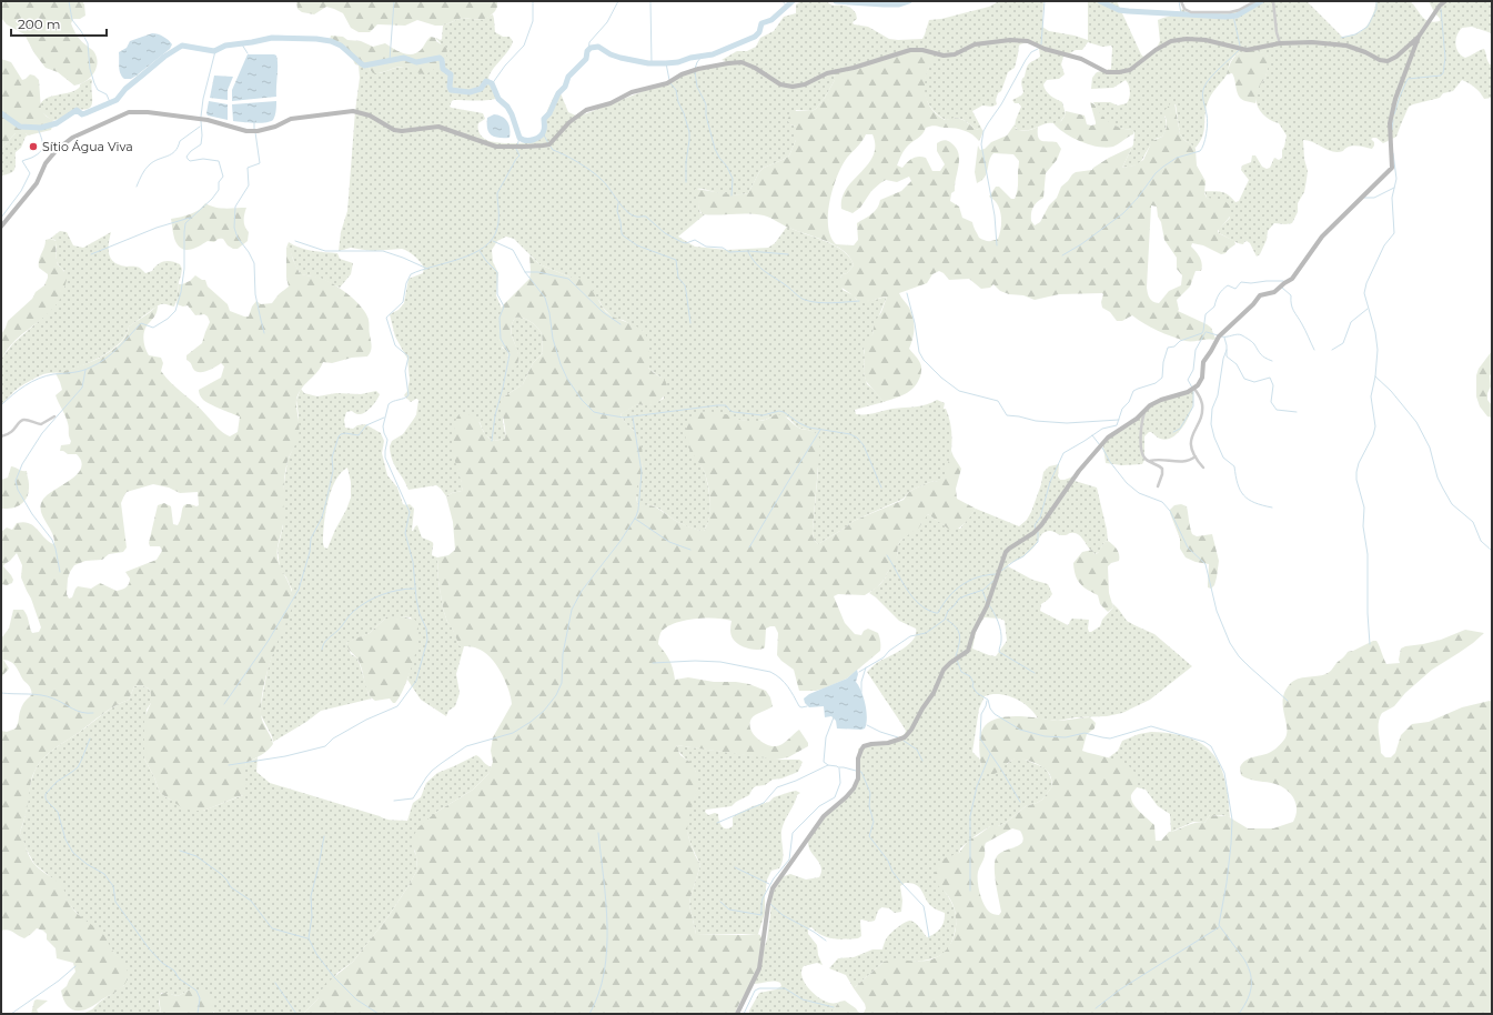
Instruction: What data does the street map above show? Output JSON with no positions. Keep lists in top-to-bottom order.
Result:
{
  "places": ["Sítio Água Viva"],
  "scale_bar": "200 m"
}
